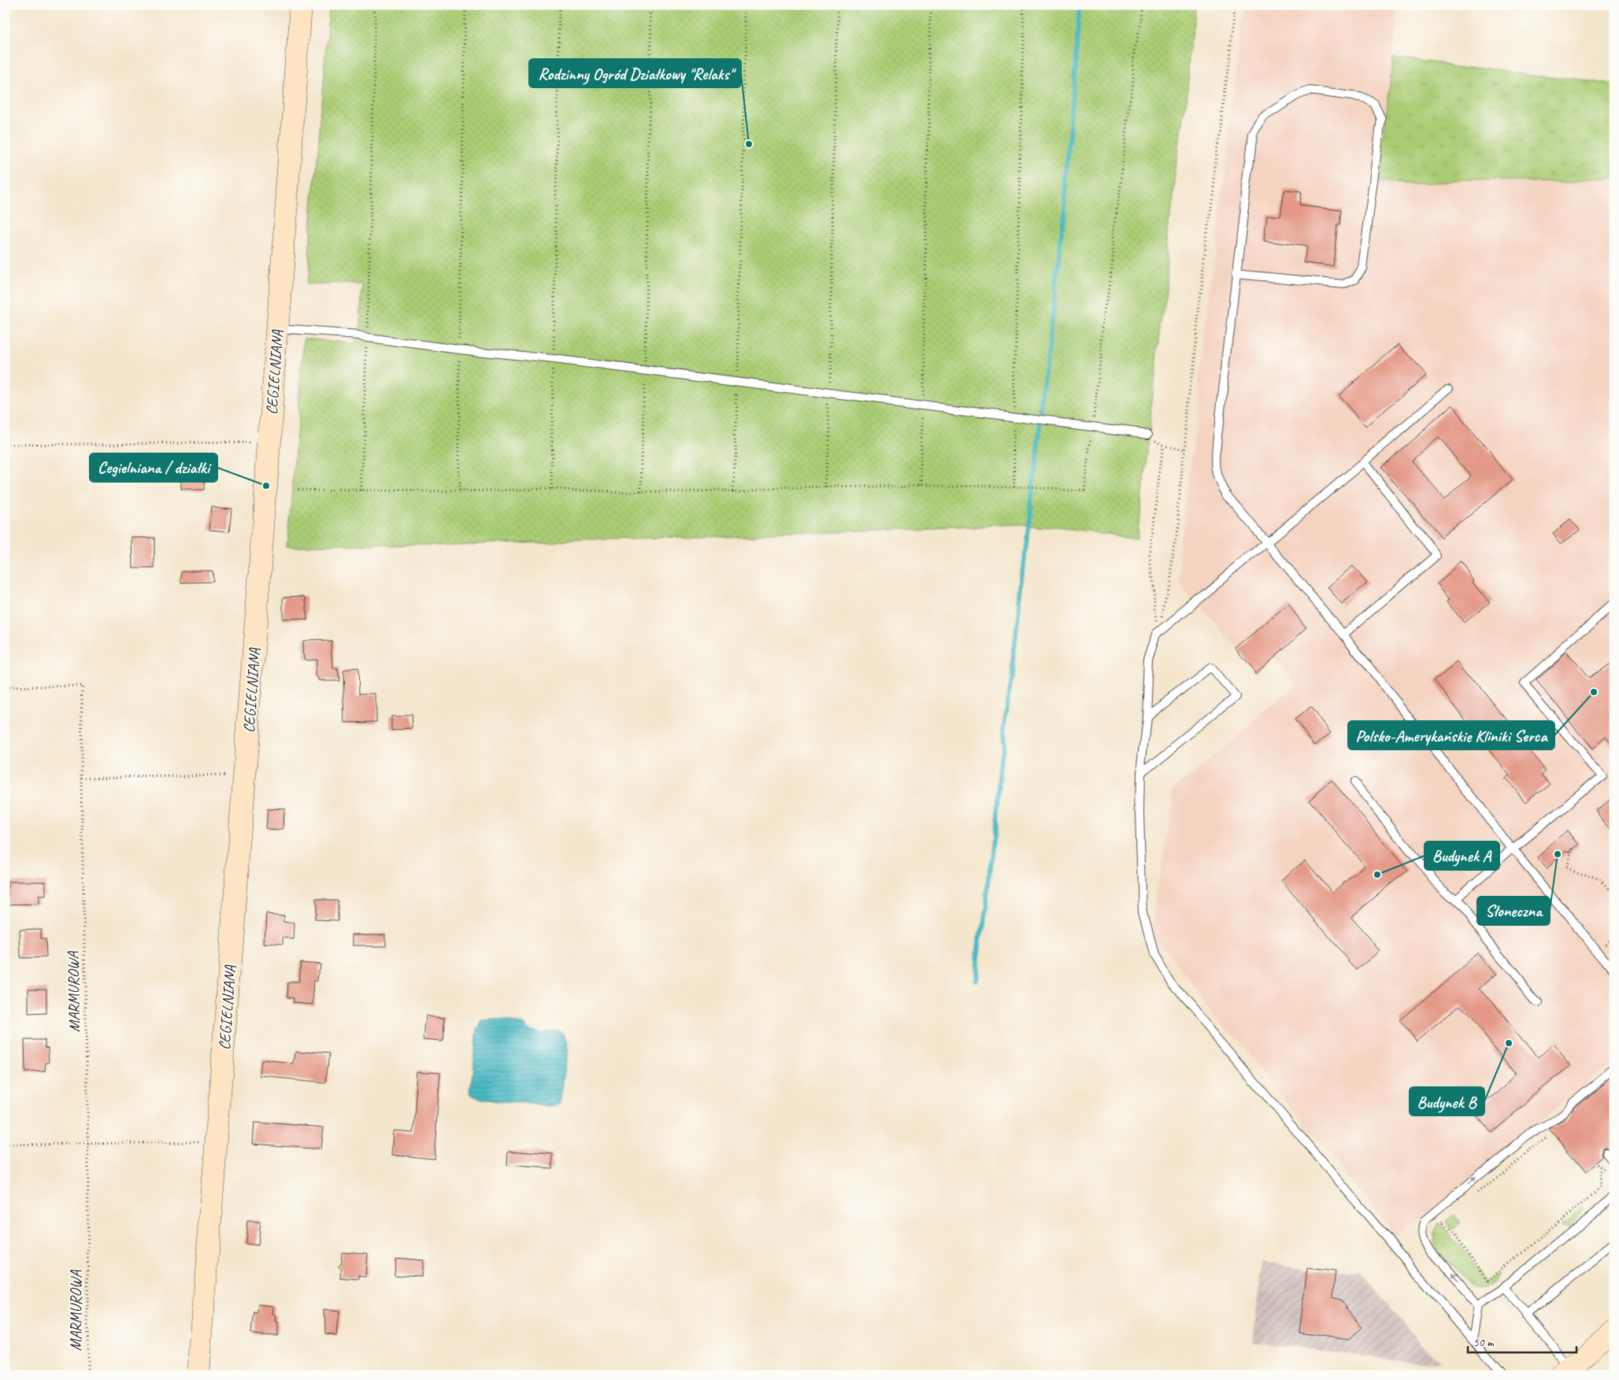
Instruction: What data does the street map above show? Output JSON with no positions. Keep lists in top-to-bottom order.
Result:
{
  "streets": {
    "street": ["CEGIELNIANA"],
    "path": ["MARMUROWA"]
  },
  "places": [
    "Rodzinny Ogród Działkowy \"Relaks\"",
    "Cegielniana / działki",
    "Polsko-Amerykańskie Kliniki Serca",
    "Słoneczna",
    "Budynek A",
    "Budynek B"
  ],
  "scale_bar": "50 m"
}
